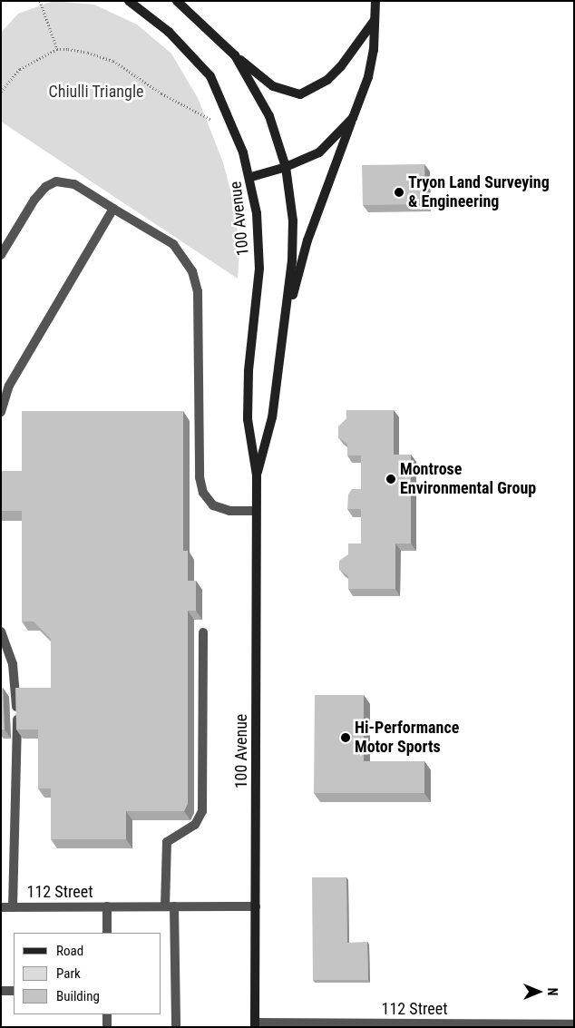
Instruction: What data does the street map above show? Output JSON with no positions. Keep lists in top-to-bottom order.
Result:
{
  "streets": {
    "main road": ["100 Avenue"],
    "street": ["112 Street"]
  },
  "crossings": [
    ["100 Avenue", "112 Street"]
  ],
  "parks": ["Chiulli Triangle"],
  "places": ["Tryon Land Surveying & Engineering", "Montrose Environmental Group", "Hi-Performance Motor Sports"],
  "legend": ["Road", "Park", "Building"],
  "north": "right"
}
